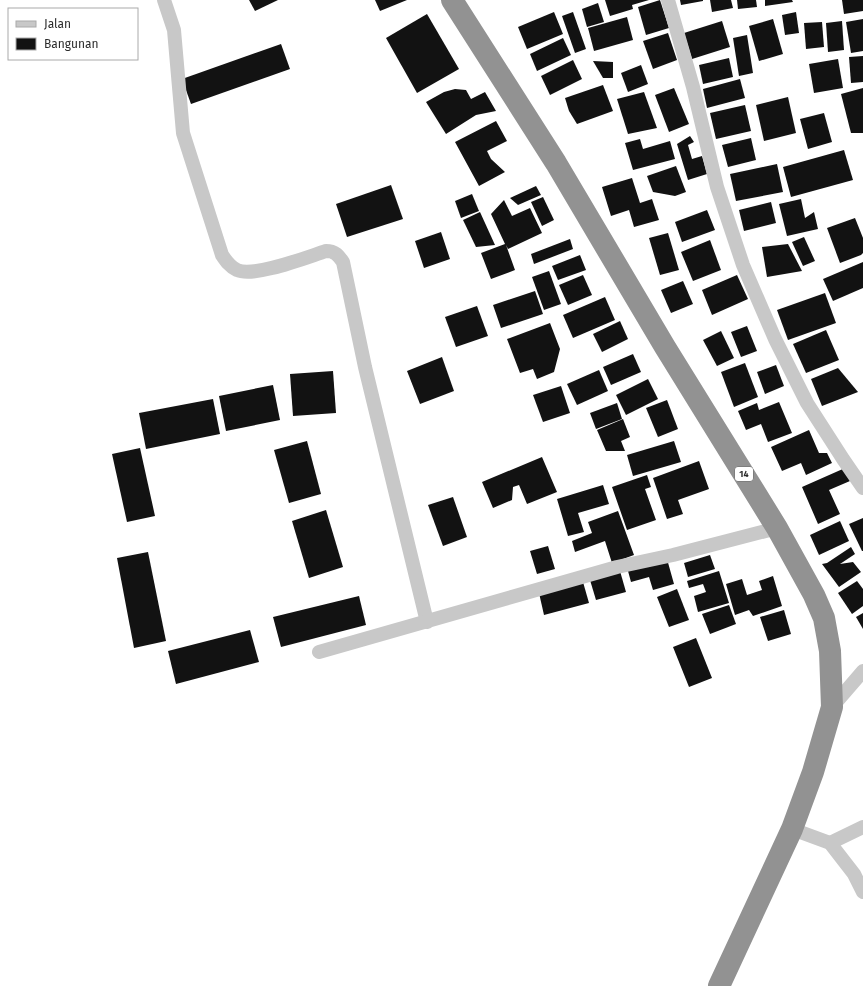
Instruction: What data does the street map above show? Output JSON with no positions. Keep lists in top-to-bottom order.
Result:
{
  "streets": {
    "highway": ["14"]
  },
  "legend": ["Jalan", "Bangunan"]
}
